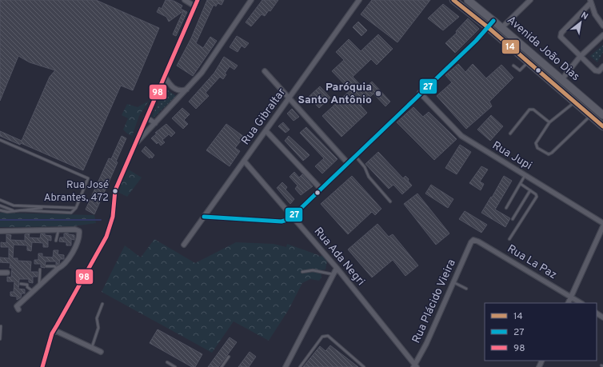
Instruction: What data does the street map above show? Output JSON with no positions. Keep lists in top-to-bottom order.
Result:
{
  "streets": {
    "main road": ["Avenida João Dias"],
    "street": [
      "Rua Gibraltar",
      "Rua Jupi",
      "Rua Ada Negri",
      "Rua La Paz",
      "Rua Plácido Vieira"
    ]
  },
  "crossings": [
    ["Rua Gibraltar", "Rua Ada Negri"],
    ["Rua Ada Negri", "Rua Plácido Vieira"],
    ["Rua La Paz", "Rua Plácido Vieira"]
  ],
  "places": ["Paróquia Santo Antônio", "Rua José Abrantes, 472"],
  "lines": ["transit line 14", "transit line 98", "transit line 27"],
  "legend": ["14", "27", "98"],
  "north": "top right"
}
